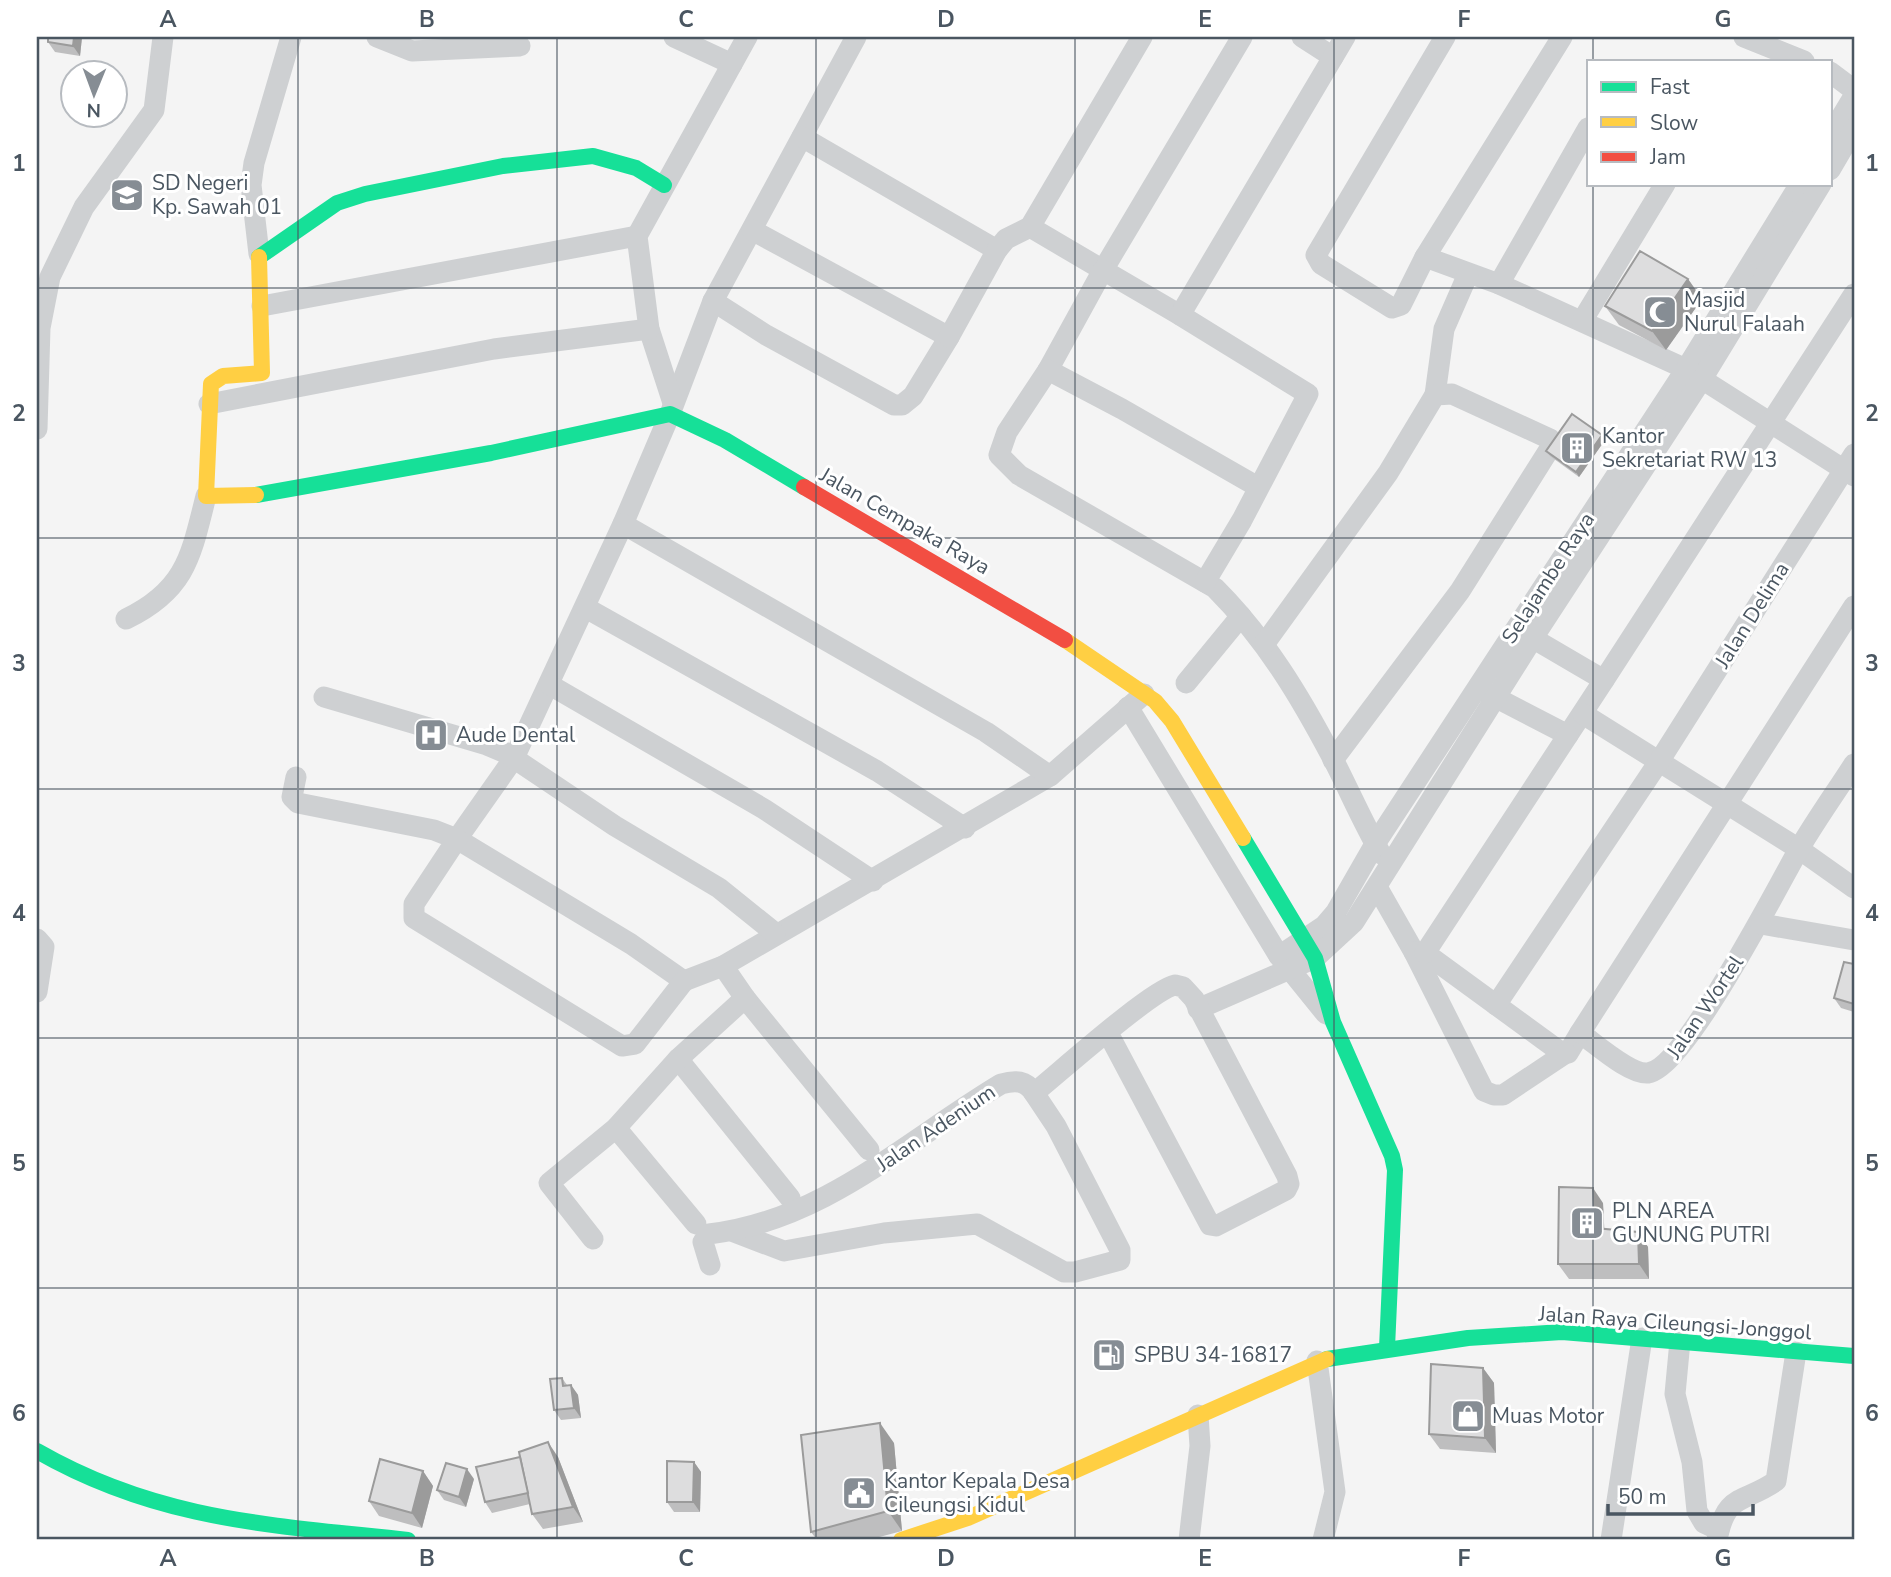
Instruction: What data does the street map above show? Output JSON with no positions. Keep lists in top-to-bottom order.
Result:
{
  "streets": {
    "street": [
      "Jalan Cempaka Raya",
      "Selajambe Raya",
      "Jalan Delima",
      "Jalan Wortel",
      "Jalan Adenium",
      "Jalan Raya Cileungsi-Jonggol"
    ]
  },
  "places": {
    "school or university": ["SD Negeri Kp. Sawah 01"],
    "mosque": ["Masjid Nurul Falaah"],
    "building": ["Kantor Sekretariat RW 13", "PLN AREA GUNUNG PUTRI"],
    "hospital": ["Aude Dental"],
    "fuel station": ["SPBU 34-16817"],
    "shop": ["Muas Motor"],
    "public building": ["Kantor Kepala Desa Cileungsi Kidul"]
  },
  "legend": ["Fast", "Slow", "Jam"],
  "scale_bar": "50 m",
  "north": "bottom",
  "grid": {
    "columns": [
      "A",
      "B",
      "C",
      "D",
      "E",
      "F",
      "G"
    ],
    "rows": [
      "1",
      "2",
      "3",
      "4",
      "5",
      "6"
    ]
  }
}
